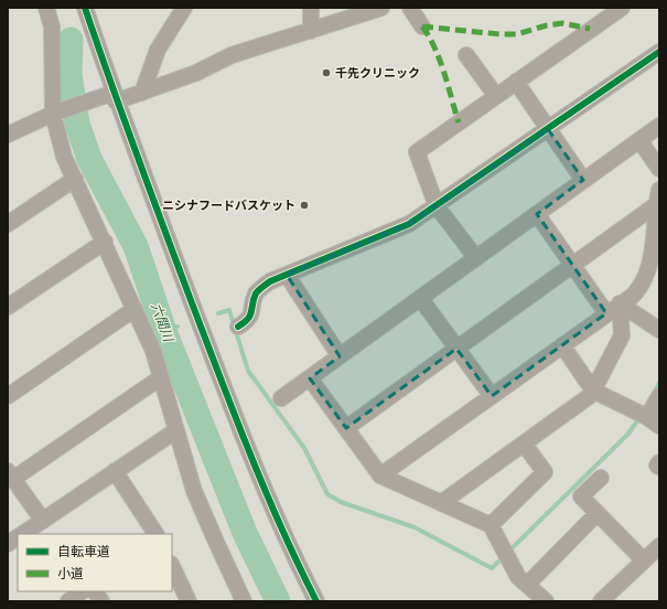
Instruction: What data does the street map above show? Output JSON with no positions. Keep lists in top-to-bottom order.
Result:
{
  "water": ["六間川"],
  "places": ["千先クリニック", "ニシナフードバスケット"],
  "legend": ["自転車道", "小道"]
}
